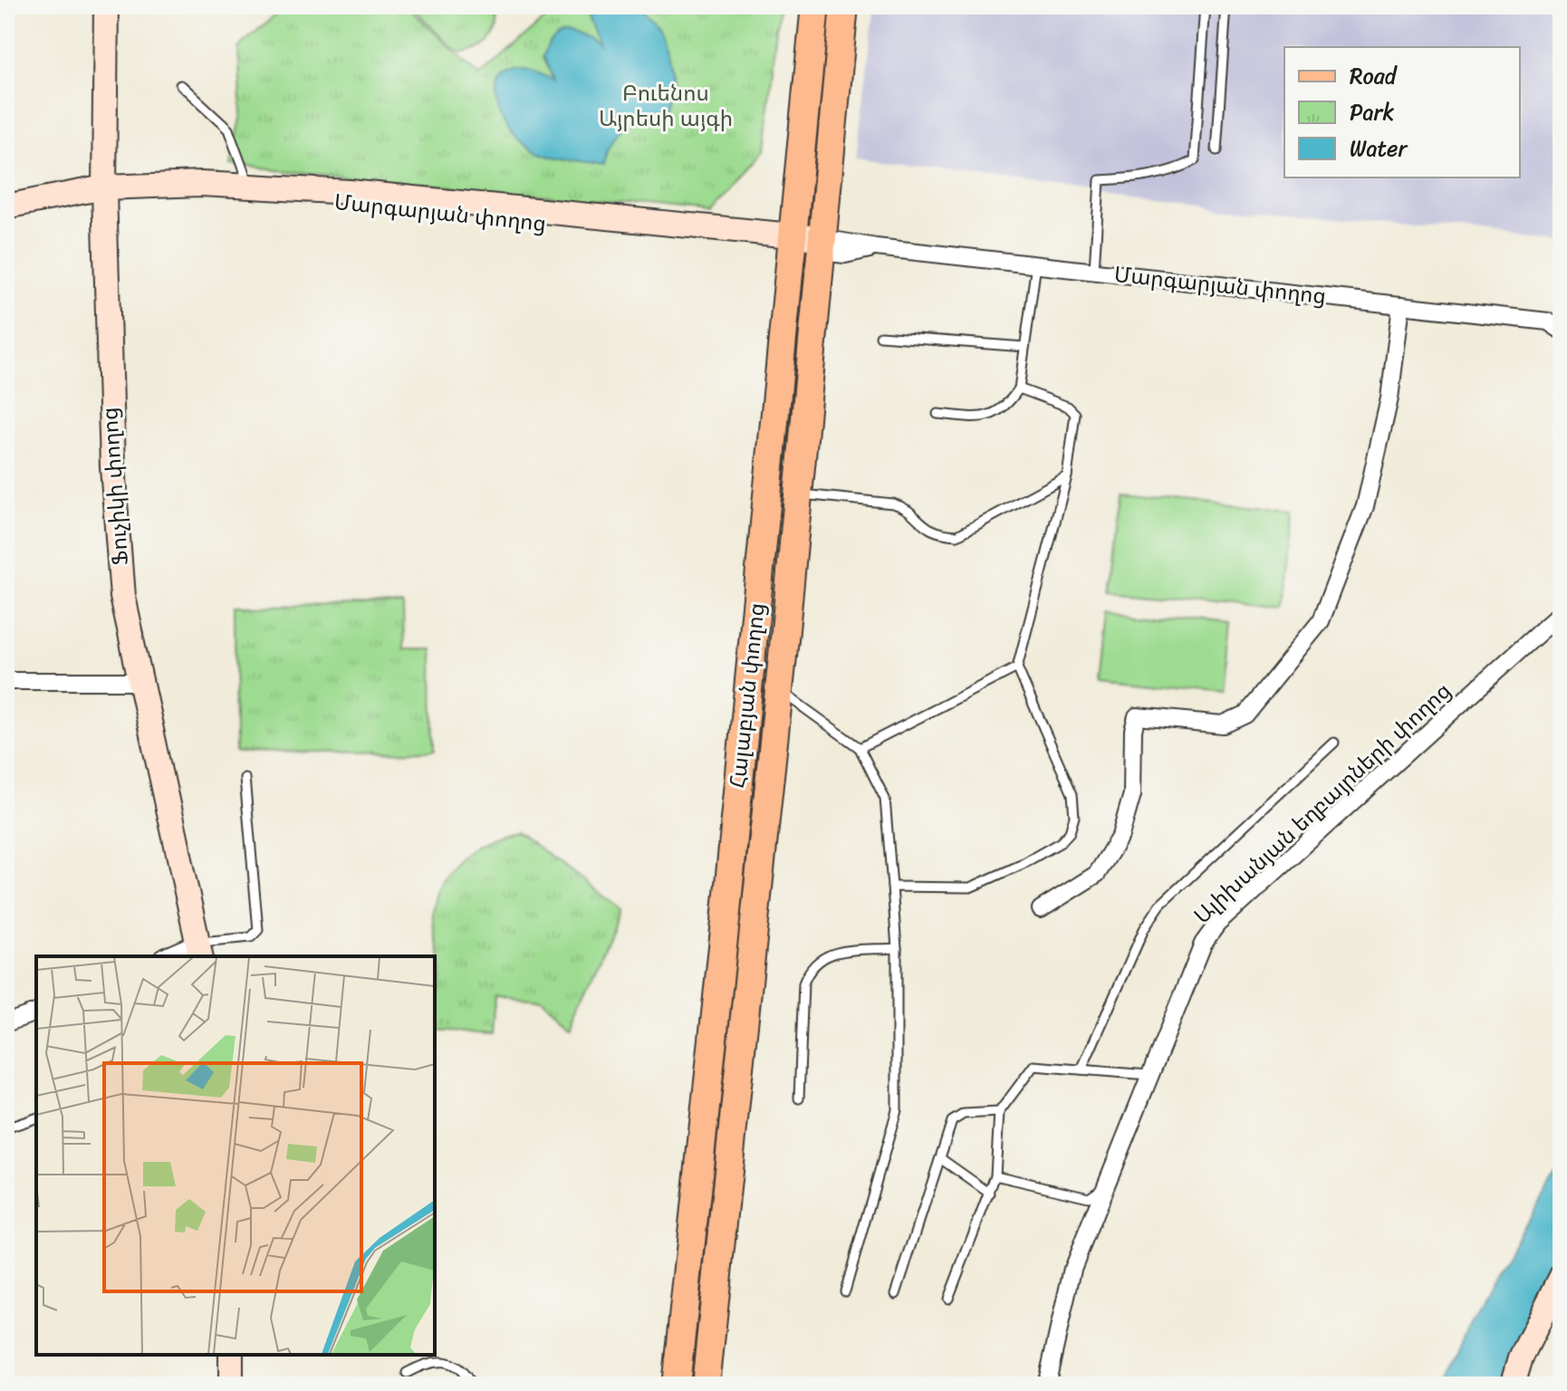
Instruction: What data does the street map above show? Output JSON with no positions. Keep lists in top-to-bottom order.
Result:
{
  "streets": {
    "main road": ["Մարգարյան փողոց", "Ֆուչիկի փողոց", "Հալաբյան փողոց"],
    "street": ["Ալիխանյան եղբայրների փողոց"]
  },
  "crossings": [
    ["Մարգարյան փողոց", "Ֆուչիկի փողոց"],
    ["Մարգարյան փողոց", "Հալաբյան փողոց"]
  ],
  "parks": ["Բուենոս Այրեսի այգի"],
  "legend": ["Road", "Park", "Water"]
}
